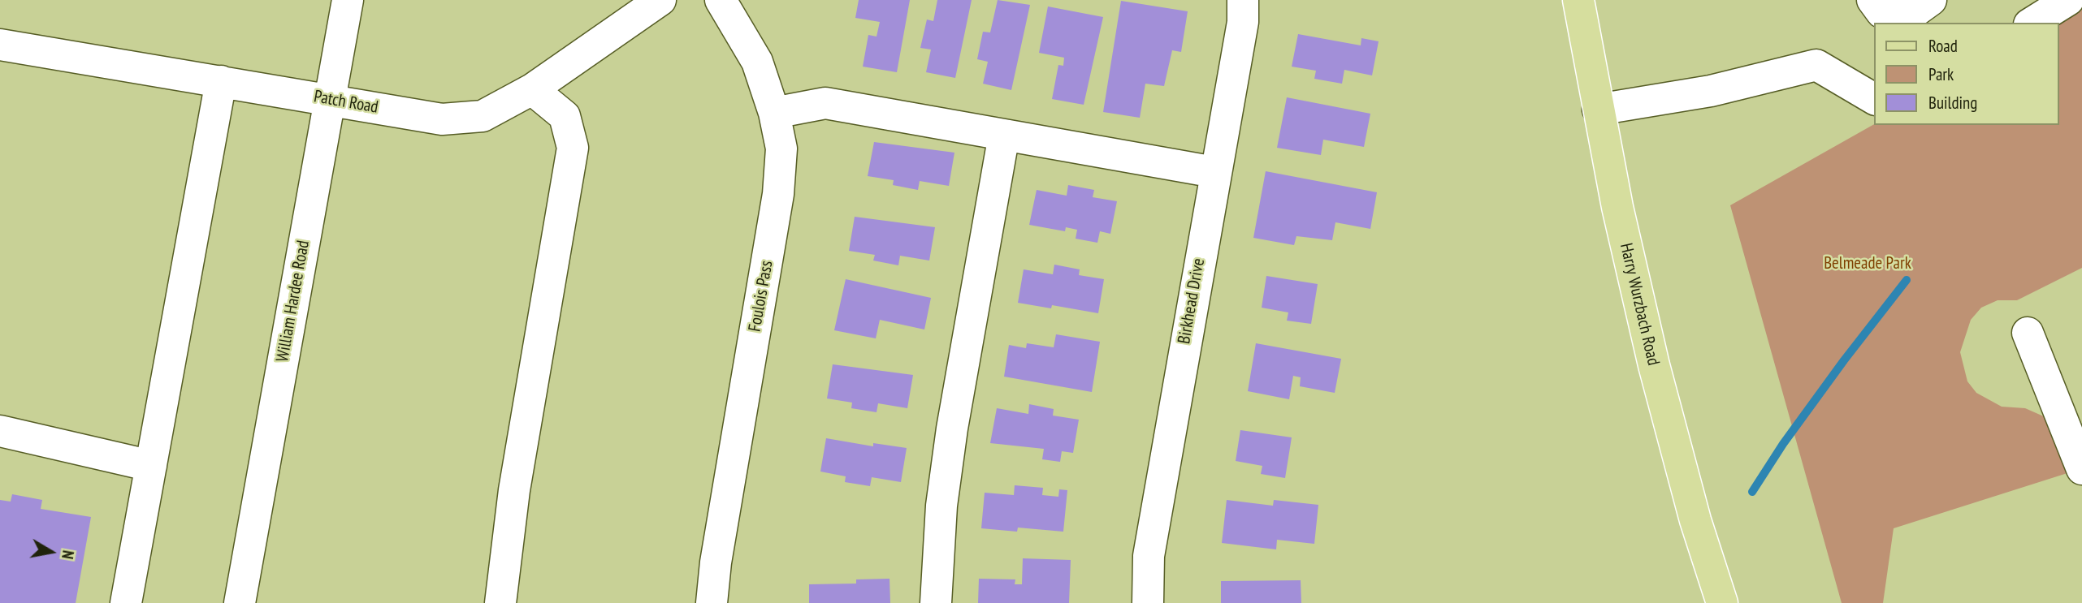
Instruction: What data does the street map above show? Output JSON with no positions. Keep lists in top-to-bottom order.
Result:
{
  "streets": {
    "main road": ["Harry Wurzbach Road"],
    "street": [
      "Patch Road",
      "Foulois Pass",
      "William Hardee Road",
      "Birkhead Drive"
    ]
  },
  "crossings": [
    ["Patch Road", "William Hardee Road"]
  ],
  "parks": ["Belmeade Park"],
  "legend": ["Road", "Park", "Building"],
  "north": "right"
}
